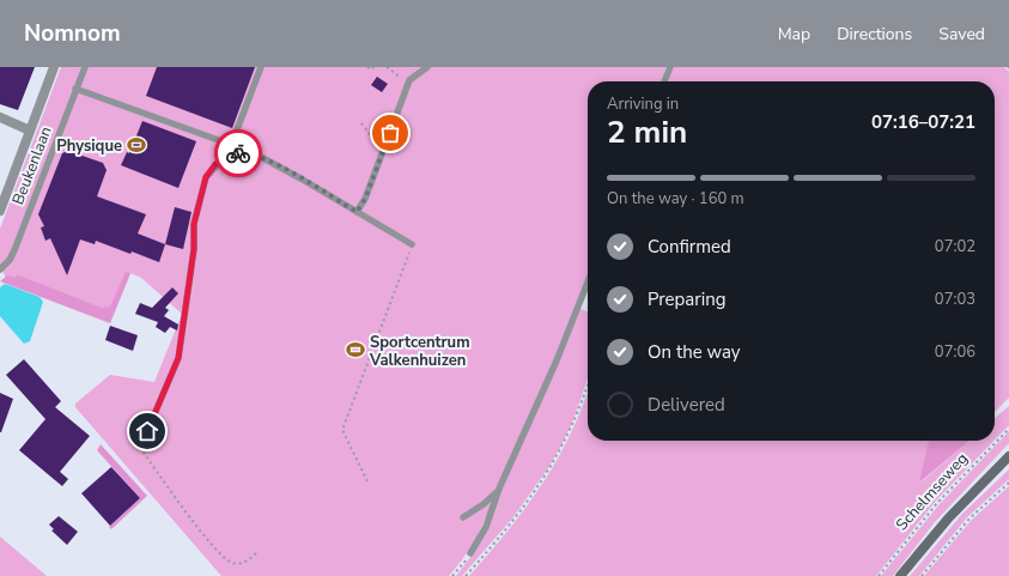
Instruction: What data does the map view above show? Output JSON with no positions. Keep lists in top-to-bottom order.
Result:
{
  "streets": {
    "main road": ["Schelmseweg"],
    "street": ["Beukenlaan"]
  },
  "places": {
    "sports": ["Physique", "Sportcentrum Valkenhuizen"]
  },
  "page": {
    "header": "Nomnom",
    "nav": ["Map", "Directions", "Saved"],
    "heading": ["2 min", "Arriving in", "07:16–07:21"],
    "bar": "On the way · 160 m",
    "list": [
      ["Confirmed", "07:02"],
      ["Preparing", "07:03"],
      ["On the way", "07:06"],
      "Delivered"
    ]
  }
}
